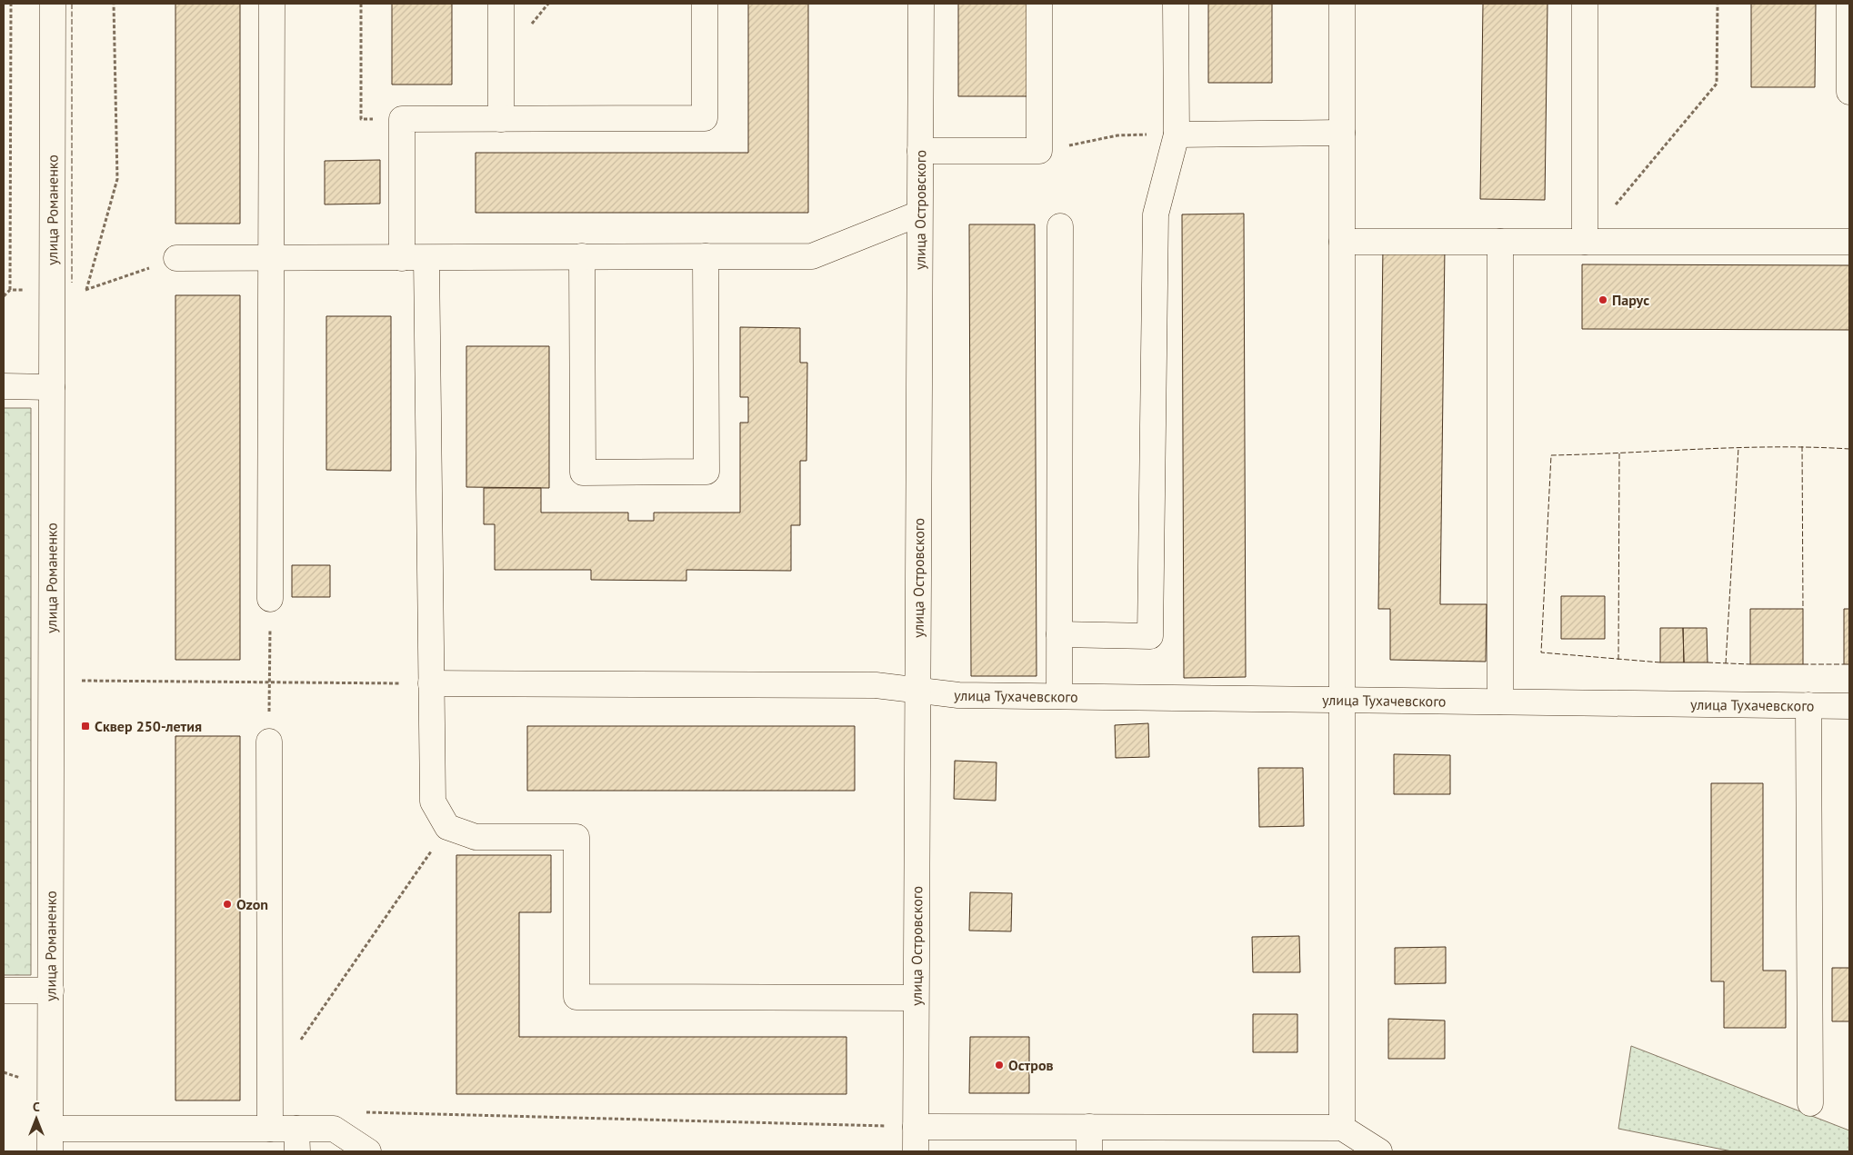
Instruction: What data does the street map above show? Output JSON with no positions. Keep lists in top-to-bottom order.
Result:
{
  "streets": {
    "street": ["улица Романенко", "улица Островского", "улица Тухачевского"]
  },
  "crossings": [
    ["улица Островского", "улица Тухачевского"]
  ],
  "places": {
    "other": ["Парус", "Ozon", "Остров"],
    "transit": ["Сквер 250-летия"]
  },
  "north": "top"
}
